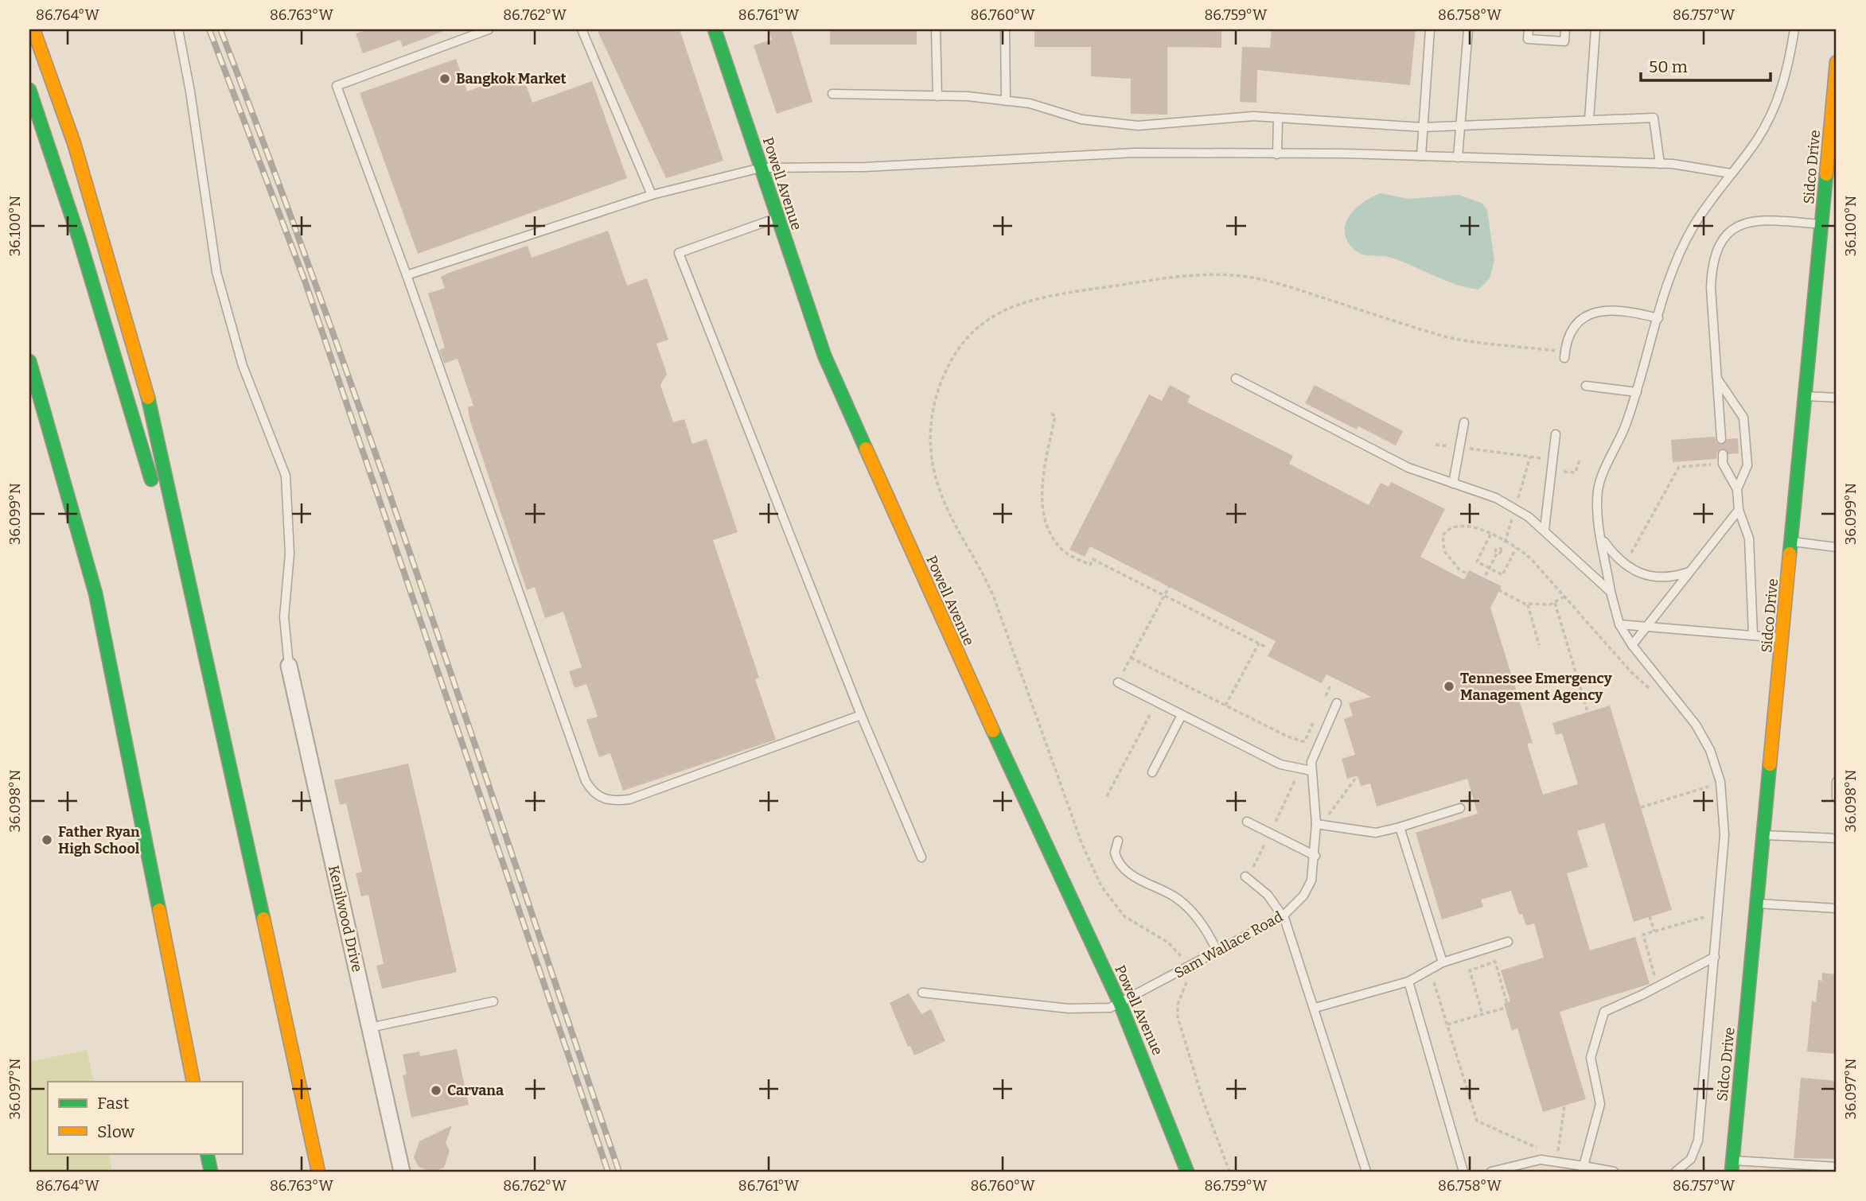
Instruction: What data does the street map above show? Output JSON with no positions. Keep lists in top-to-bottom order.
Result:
{
  "streets": {
    "main road": ["Sidco Drive", "Powell Avenue"],
    "street": ["Kenilwood Drive"],
    "lane": ["Sam Wallace Road"]
  },
  "crossings": [
    ["Powell Avenue", "Sam Wallace Road"]
  ],
  "places": [
    "Bangkok Market",
    "Tennessee Emergency Management Agency",
    "Father Ryan High School",
    "Carvana"
  ],
  "legend": ["Fast", "Slow"],
  "scale_bar": "50 m",
  "coordinates": [
    "86.764°W",
    "86.763°W",
    "86.762°W",
    "86.761°W",
    "86.760°W",
    "86.759°W",
    "86.758°W",
    "86.757°W",
    "36.100°N",
    "36.099°N",
    "36.098°N",
    "36.097°N"
  ]
}
